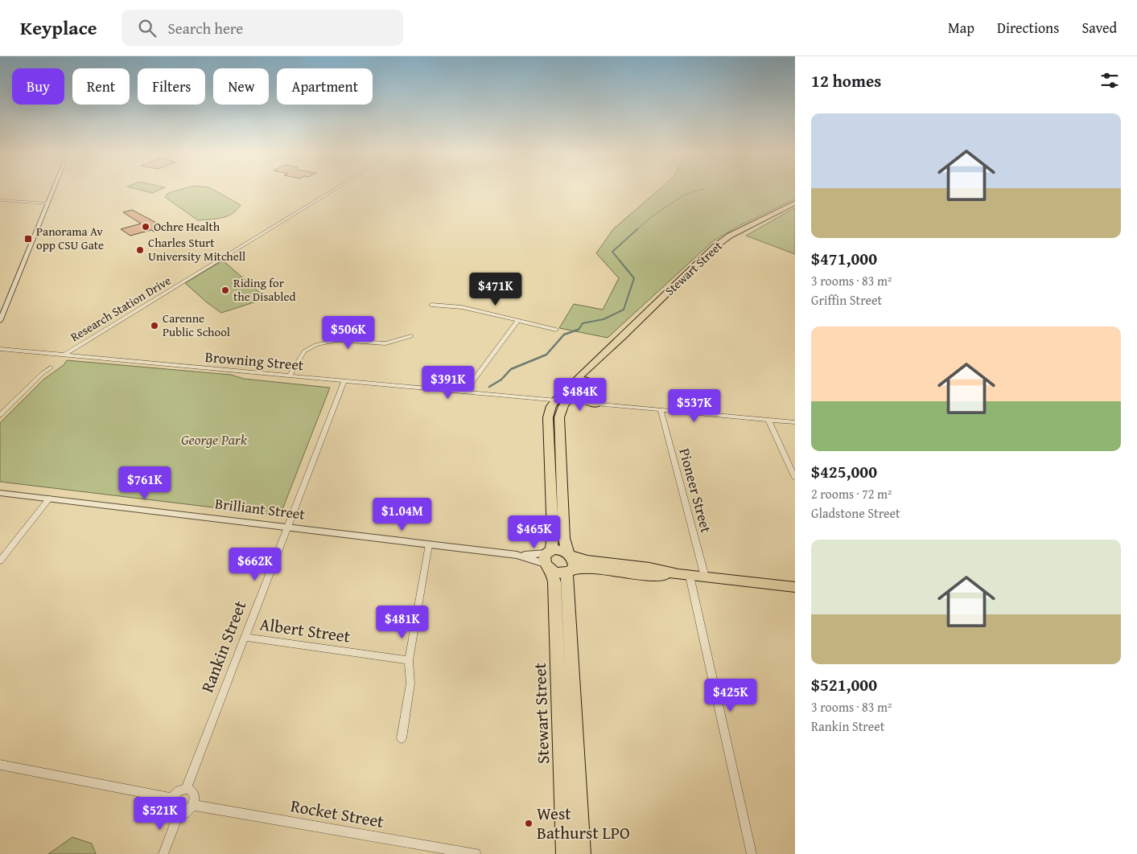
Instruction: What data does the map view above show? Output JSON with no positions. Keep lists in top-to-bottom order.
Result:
{
  "streets": {
    "highway": ["Stewart Street"],
    "street": [
      "Research Station Drive",
      "Browning Street",
      "Pioneer Street",
      "Brilliant Street",
      "Albert Street",
      "Rankin Street",
      "Rocket Street"
    ]
  },
  "crossings": [
    ["Stewart Street", "Browning Street"],
    ["Stewart Street", "Brilliant Street"],
    ["Research Station Drive", "Browning Street"],
    ["Browning Street", "Pioneer Street"],
    ["Browning Street", "Rankin Street"],
    ["Brilliant Street", "Rankin Street"],
    ["Albert Street", "Rankin Street"],
    ["Rankin Street", "Rocket Street"]
  ],
  "parks": ["George Park"],
  "places": {
    "other": [
      "Ochre Health",
      "Charles Sturt University Mitchell",
      "Riding for the Disabled",
      "Carenne Public School",
      "West Bathurst LPO"
    ],
    "transit": ["Panorama Av opp CSU Gate"]
  },
  "page": {
    "header": "Keyplace",
    "search": "Search here",
    "nav": ["Map", "Directions", "Saved"],
    "heading": "12 homes",
    "chip": [
      "Buy",
      "Rent",
      "Filters",
      "New",
      "Apartment"
    ],
    "list": [
      {
        "name": "$471,000",
        "note": "3 rooms · 83 m² · Griffin Street"
      },
      {
        "name": "$425,000",
        "note": "2 rooms · 72 m² · Gladstone Street"
      },
      {
        "name": "$521,000",
        "note": "3 rooms · 83 m² · Rankin Street"
      }
    ],
    "price": [
      "$471K",
      "$506K",
      "$391K",
      "$484K",
      "$537K",
      "$761K",
      "$1.04M",
      "$465K",
      "$662K",
      "$481K",
      "$425K",
      "$521K"
    ]
  }
}
